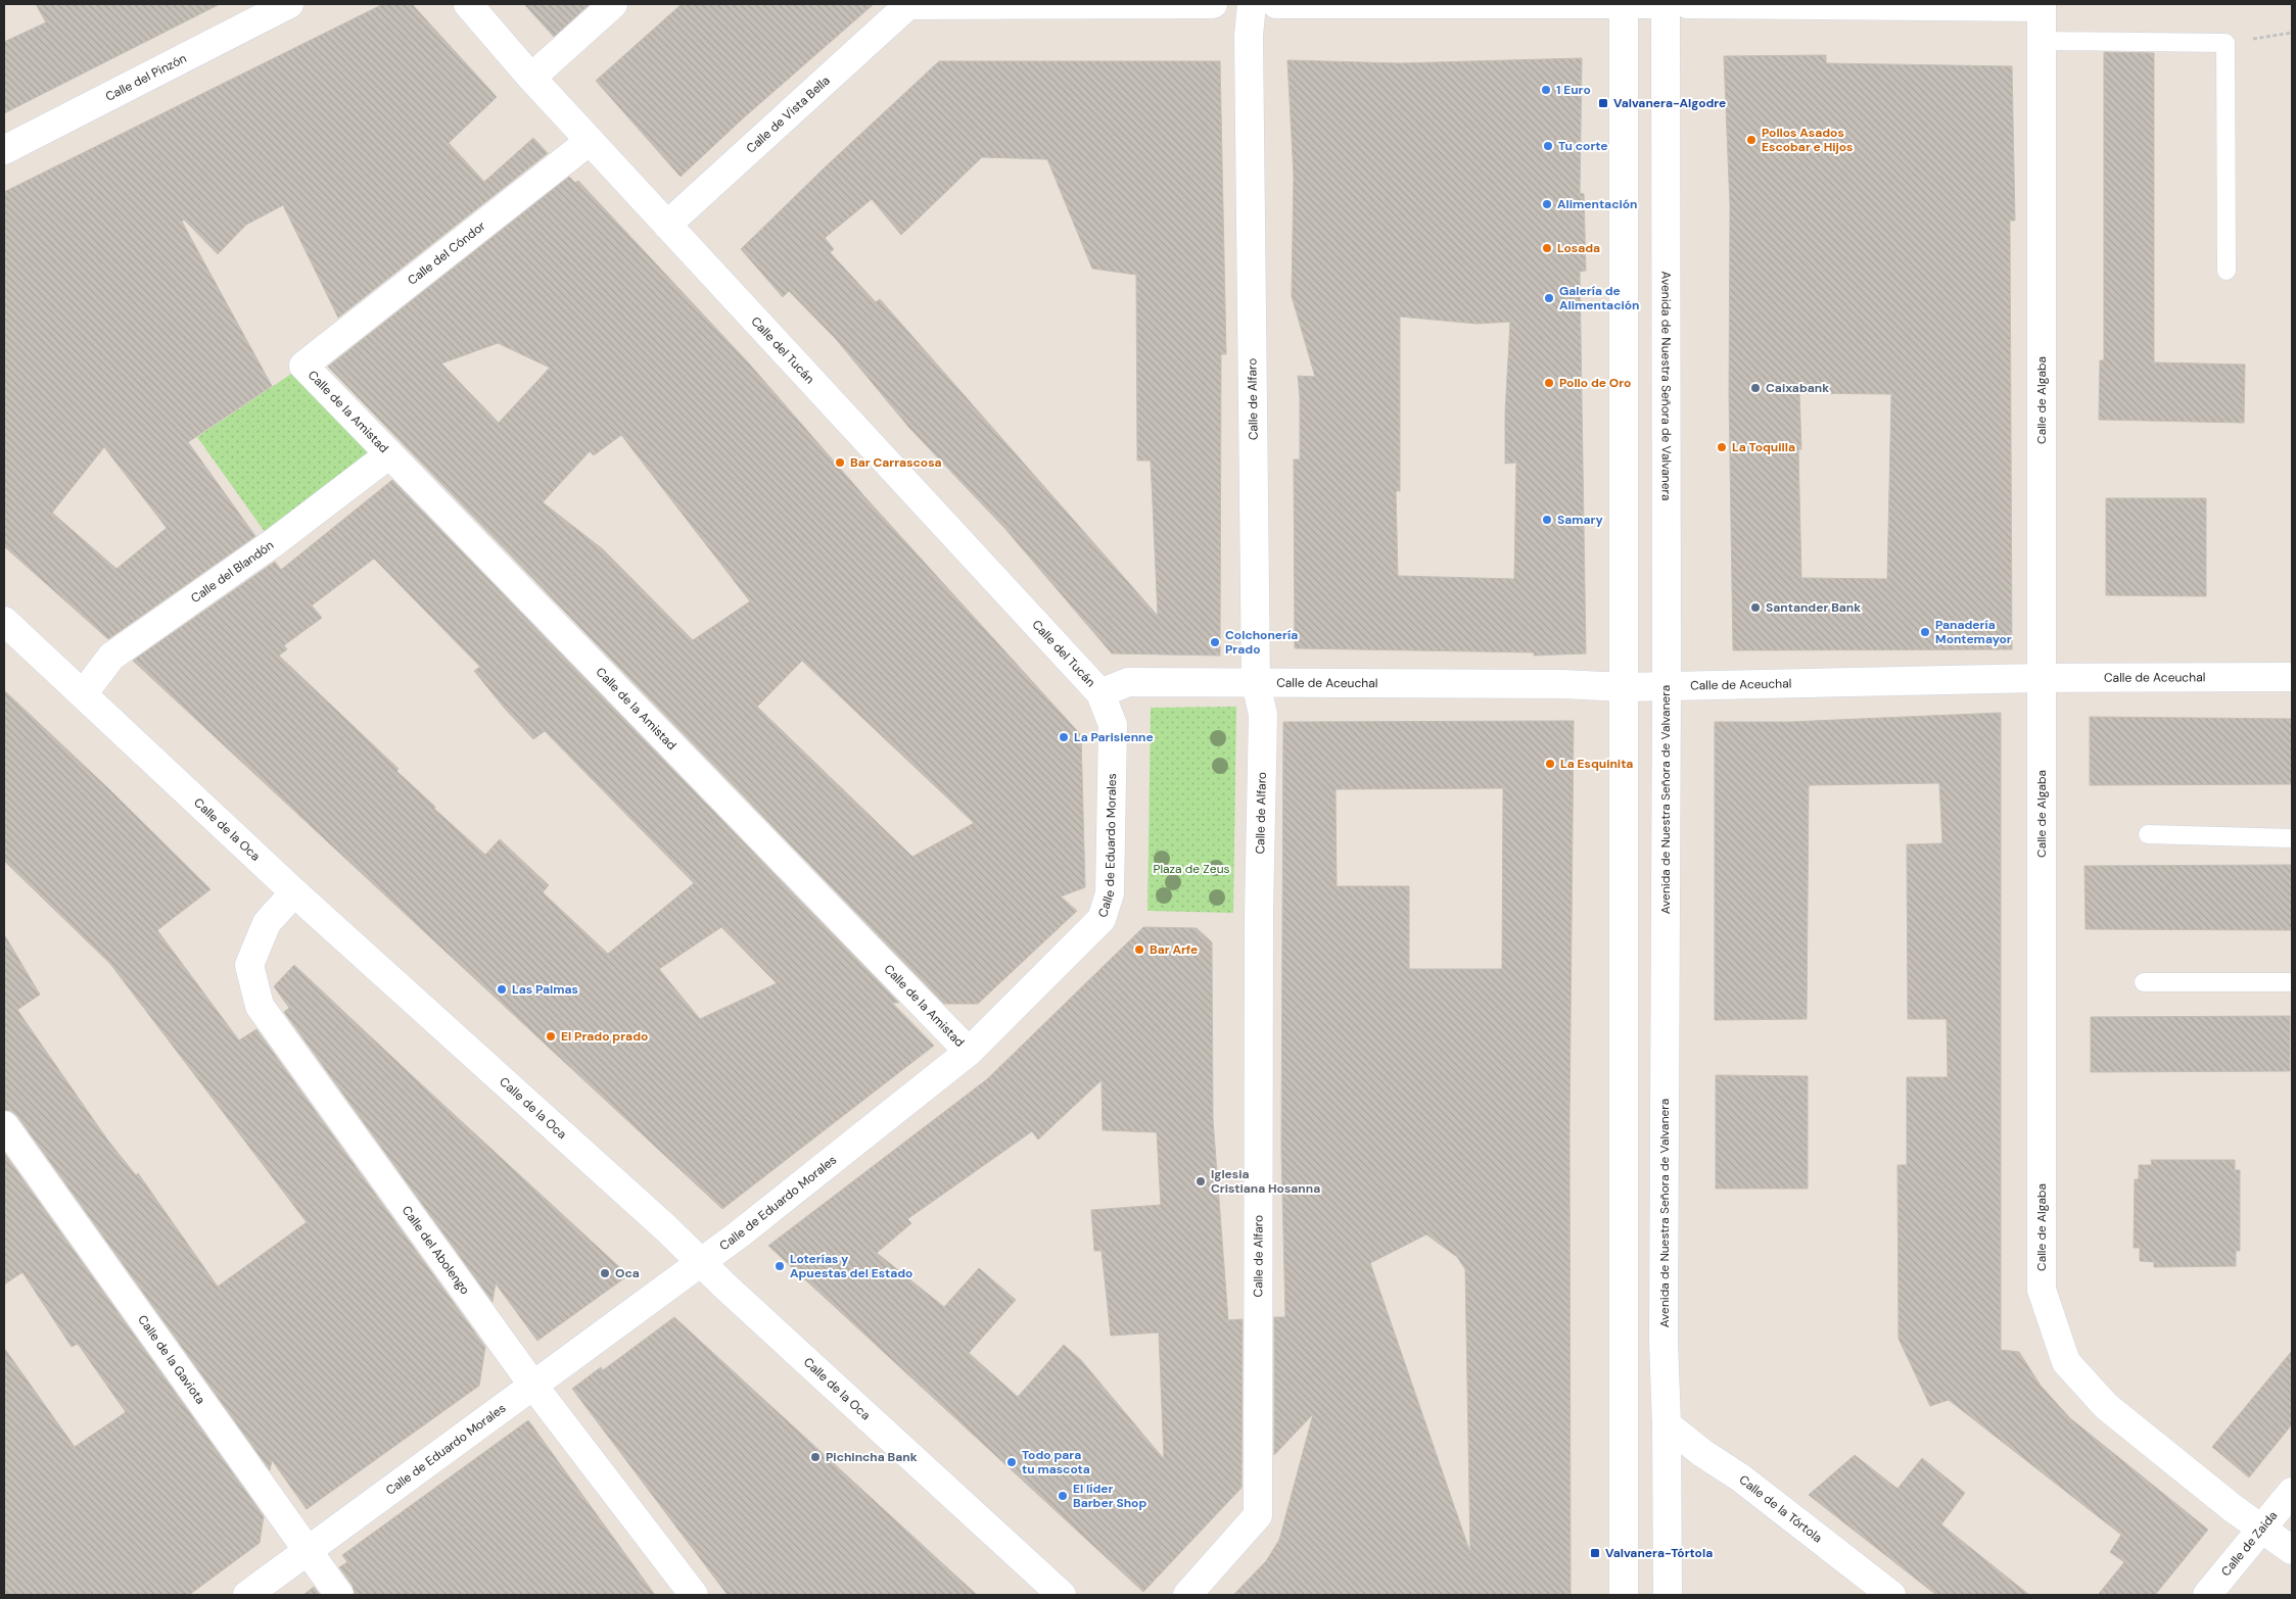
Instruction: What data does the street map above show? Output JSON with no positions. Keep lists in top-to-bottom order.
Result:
{
  "streets": {
    "street": [
      "Calle del Pinzón",
      "Calle de Vista Bella",
      "Calle del Cóndor",
      "Calle del Tucán",
      "Avenida de Nuestra Señora de Valvanera",
      "Calle de Alfaro",
      "Calle de Algaba",
      "Calle de la Amistad",
      "Calle del Blandón",
      "Calle de Aceuchal",
      "Calle de la Oca",
      "Calle de Eduardo Morales",
      "Calle del Abolengo",
      "Calle de la Gaviota",
      "Calle de la Tórtola",
      "Calle de Zaida"
    ]
  },
  "crossings": [
    ["Calle de Vista Bella", "Calle del Tucán"],
    ["Calle del Cóndor", "Calle del Tucán"],
    ["Calle del Cóndor", "Calle de la Amistad"],
    ["Calle del Tucán", "Calle de Aceuchal"],
    ["Calle del Tucán", "Calle de Eduardo Morales"],
    ["Avenida de Nuestra Señora de Valvanera", "Calle de Aceuchal"],
    ["Avenida de Nuestra Señora de Valvanera", "Calle de la Tórtola"],
    ["Calle de Alfaro", "Calle de Aceuchal"],
    ["Calle de Algaba", "Calle de Aceuchal"],
    ["Calle de Algaba", "Calle de Zaida"],
    ["Calle de la Amistad", "Calle del Blandón"],
    ["Calle de la Amistad", "Calle de Eduardo Morales"],
    ["Calle del Blandón", "Calle de la Oca"],
    ["Calle de Aceuchal", "Calle de Eduardo Morales"],
    ["Calle de la Oca", "Calle de Eduardo Morales"],
    ["Calle de la Oca", "Calle del Abolengo"],
    ["Calle de Eduardo Morales", "Calle del Abolengo"],
    ["Calle de Eduardo Morales", "Calle de la Gaviota"]
  ],
  "parks": ["Plaza de Zeus"],
  "places": {
    "other": [
      "1 Euro",
      "Pollos Asados Escobar e Hijos",
      "Tu corte",
      "Alimentación",
      "Losada",
      "Galería de Alimentación",
      "Pollo de Oro",
      "Caixabank",
      "La Toquilla",
      "Bar Carrascosa",
      "Samary",
      "Santander Bank",
      "Panadería Montemayor",
      "Colchonería Prado",
      "La Parisienne",
      "La Esquinita",
      "Bar Arfe",
      "Las Palmas",
      "El Prado prado",
      "Iglesia Cristiana Hosanna",
      "Loterías y Apuestas del Estado",
      "Oca",
      "Pichincha Bank",
      "Todo para tu mascota",
      "El líder Barber Shop"
    ],
    "transit": ["Valvanera-Algodre", "Valvanera-Tórtola"]
  }
}
